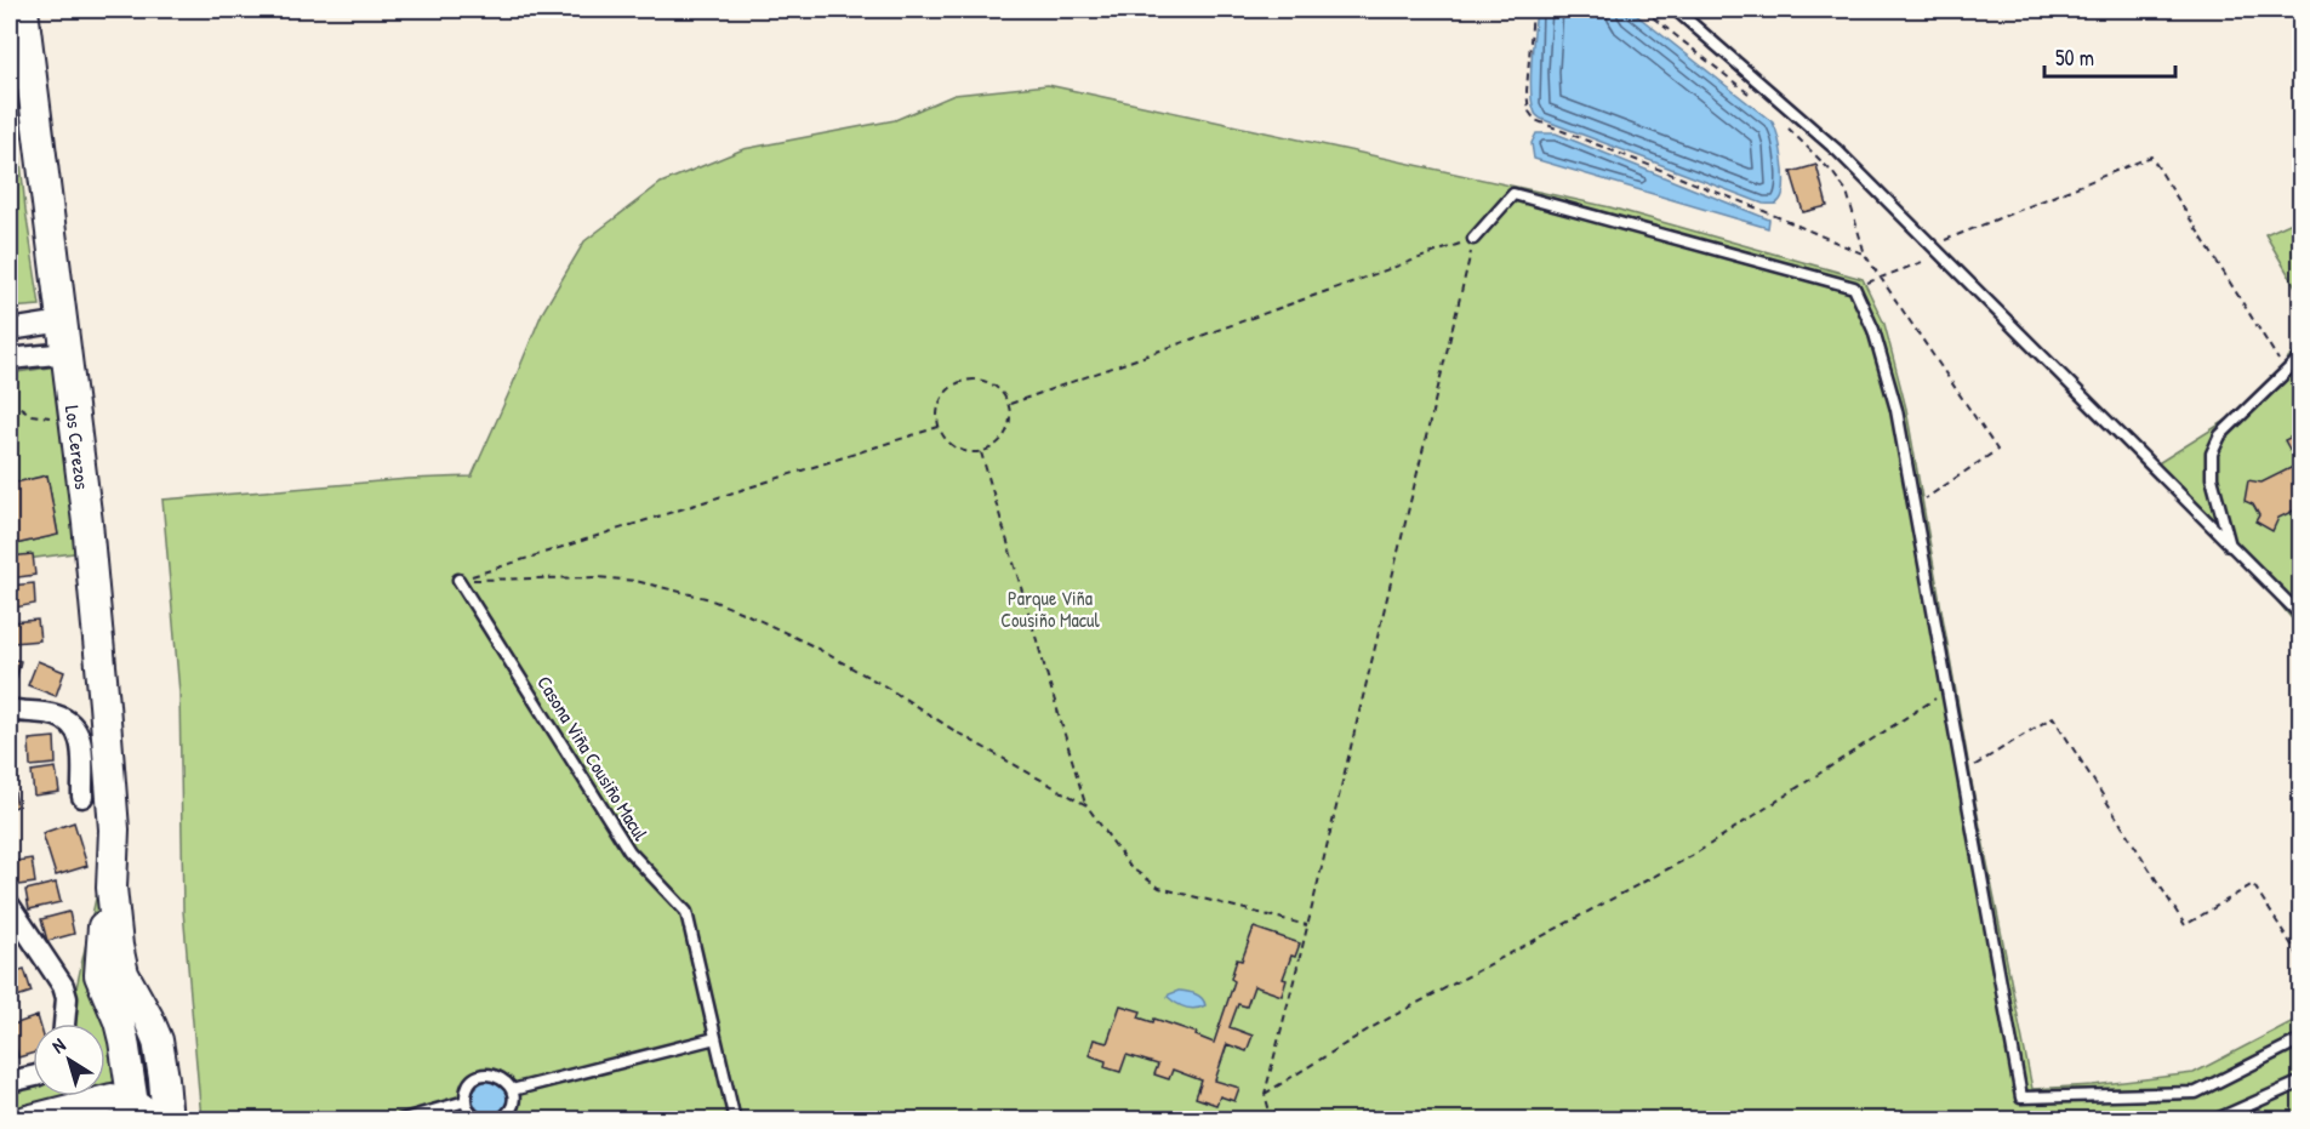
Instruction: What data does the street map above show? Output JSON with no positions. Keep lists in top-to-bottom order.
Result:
{
  "streets": {
    "street": ["Los Cerezos"],
    "lane": ["Casona Viña Cousiño Macul"]
  },
  "parks": ["Parque Viña Cousiño Macul"],
  "scale_bar": "50 m",
  "north": "top left"
}
